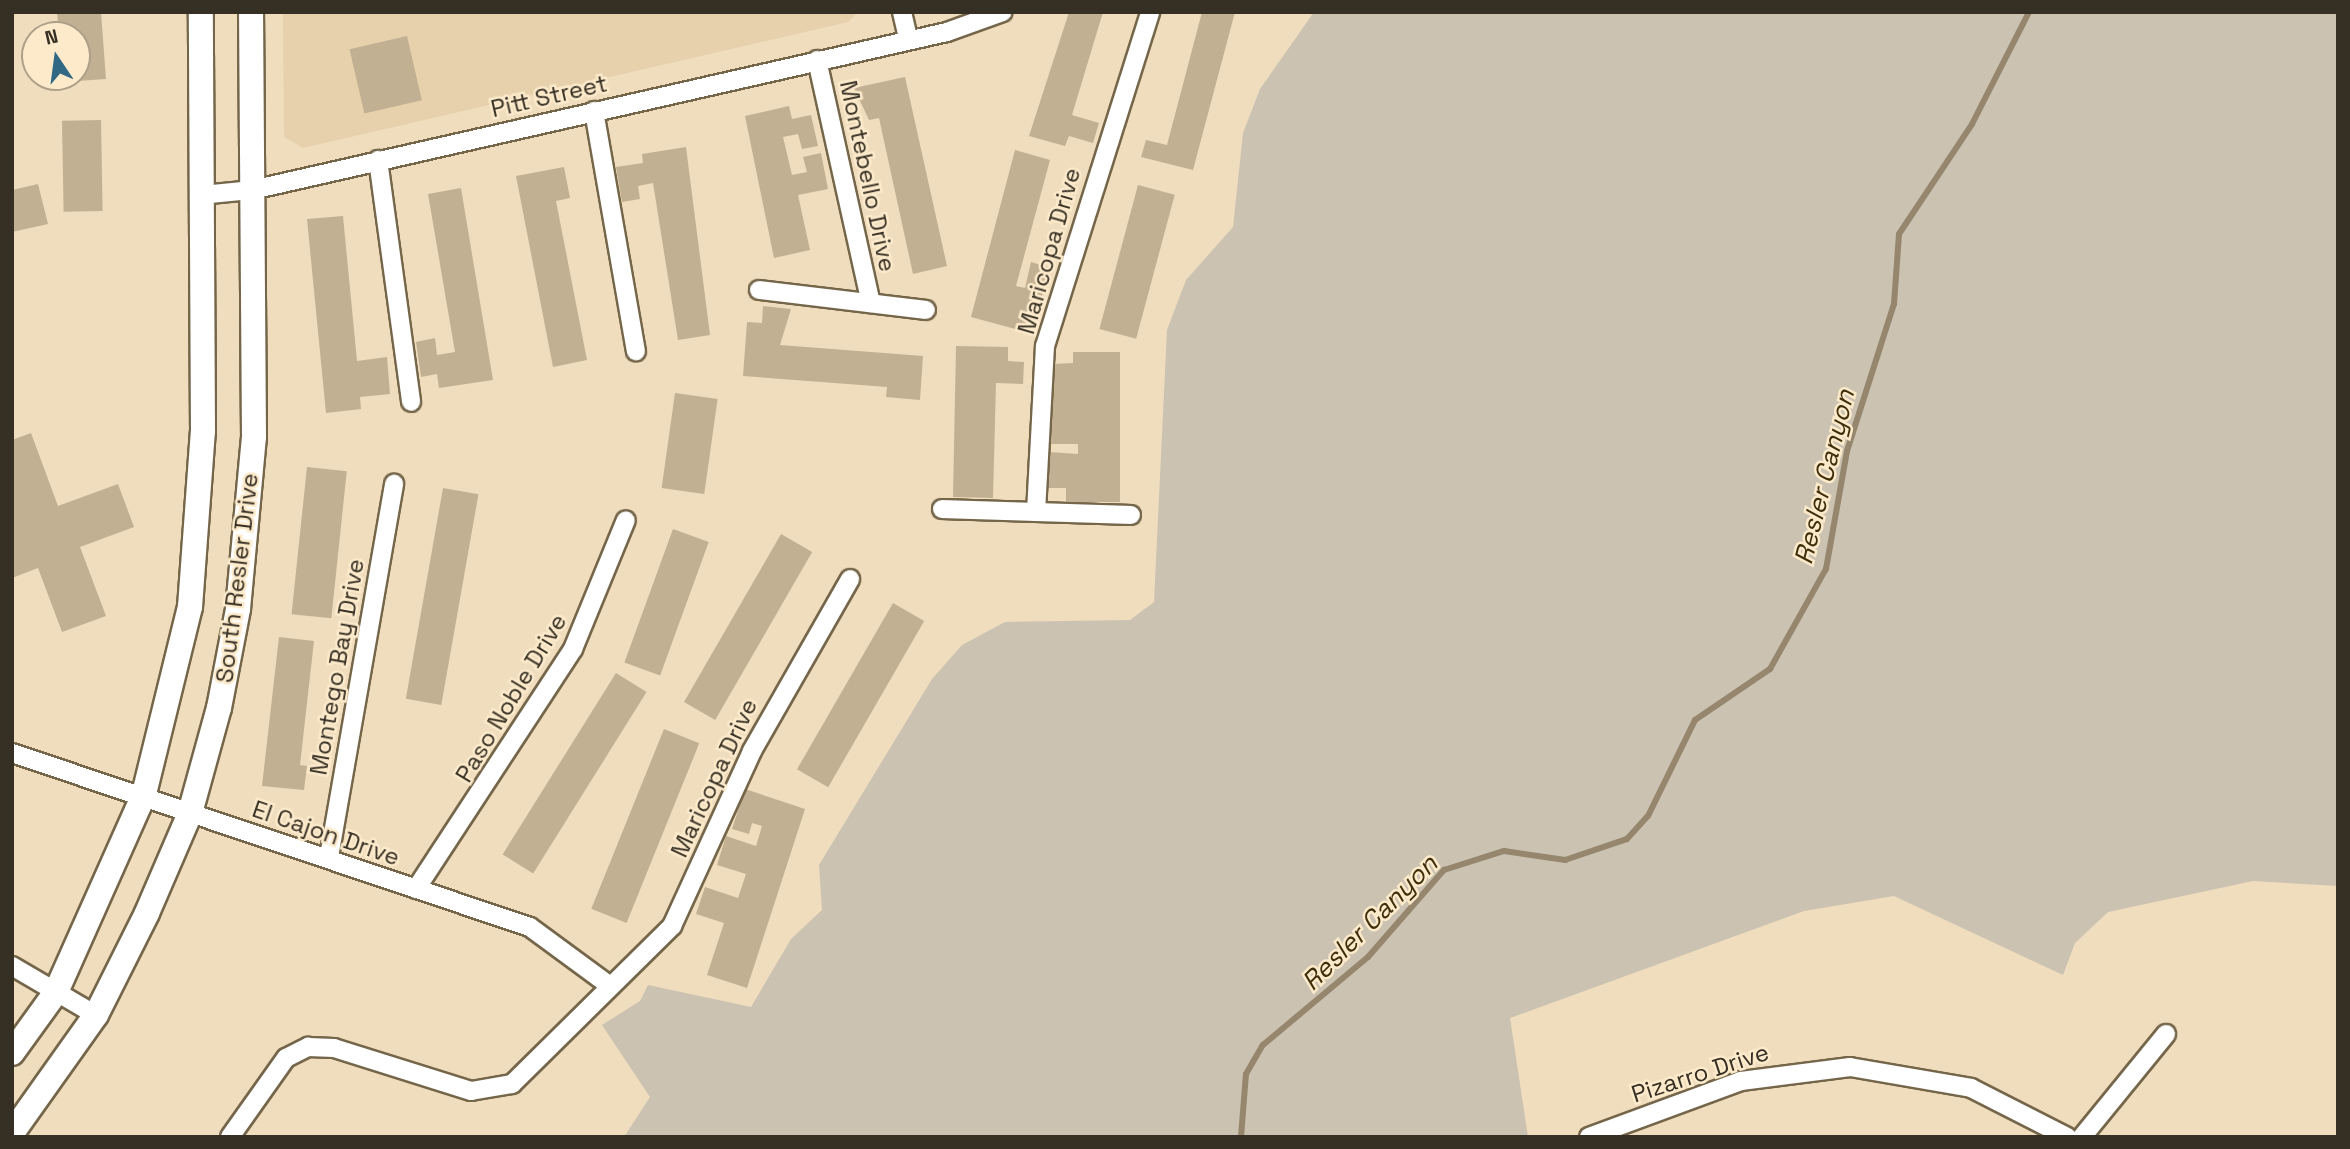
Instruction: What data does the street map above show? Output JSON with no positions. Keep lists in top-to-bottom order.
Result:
{
  "streets": {
    "main road": ["South Resler Drive"],
    "street": [
      "Pitt Street",
      "Montebello Drive",
      "Maricopa Drive",
      "Montego Bay Drive",
      "Paso Noble Drive",
      "El Cajon Drive",
      "Pizarro Drive"
    ]
  },
  "crossings": [
    ["Pitt Street", "Montebello Drive"],
    ["Pitt Street", "South Resler Drive"],
    ["Maricopa Drive", "El Cajon Drive"],
    ["South Resler Drive", "El Cajon Drive"],
    ["Montego Bay Drive", "El Cajon Drive"],
    ["Paso Noble Drive", "El Cajon Drive"]
  ],
  "water": ["Resler Canyon"],
  "north": "top"
}
